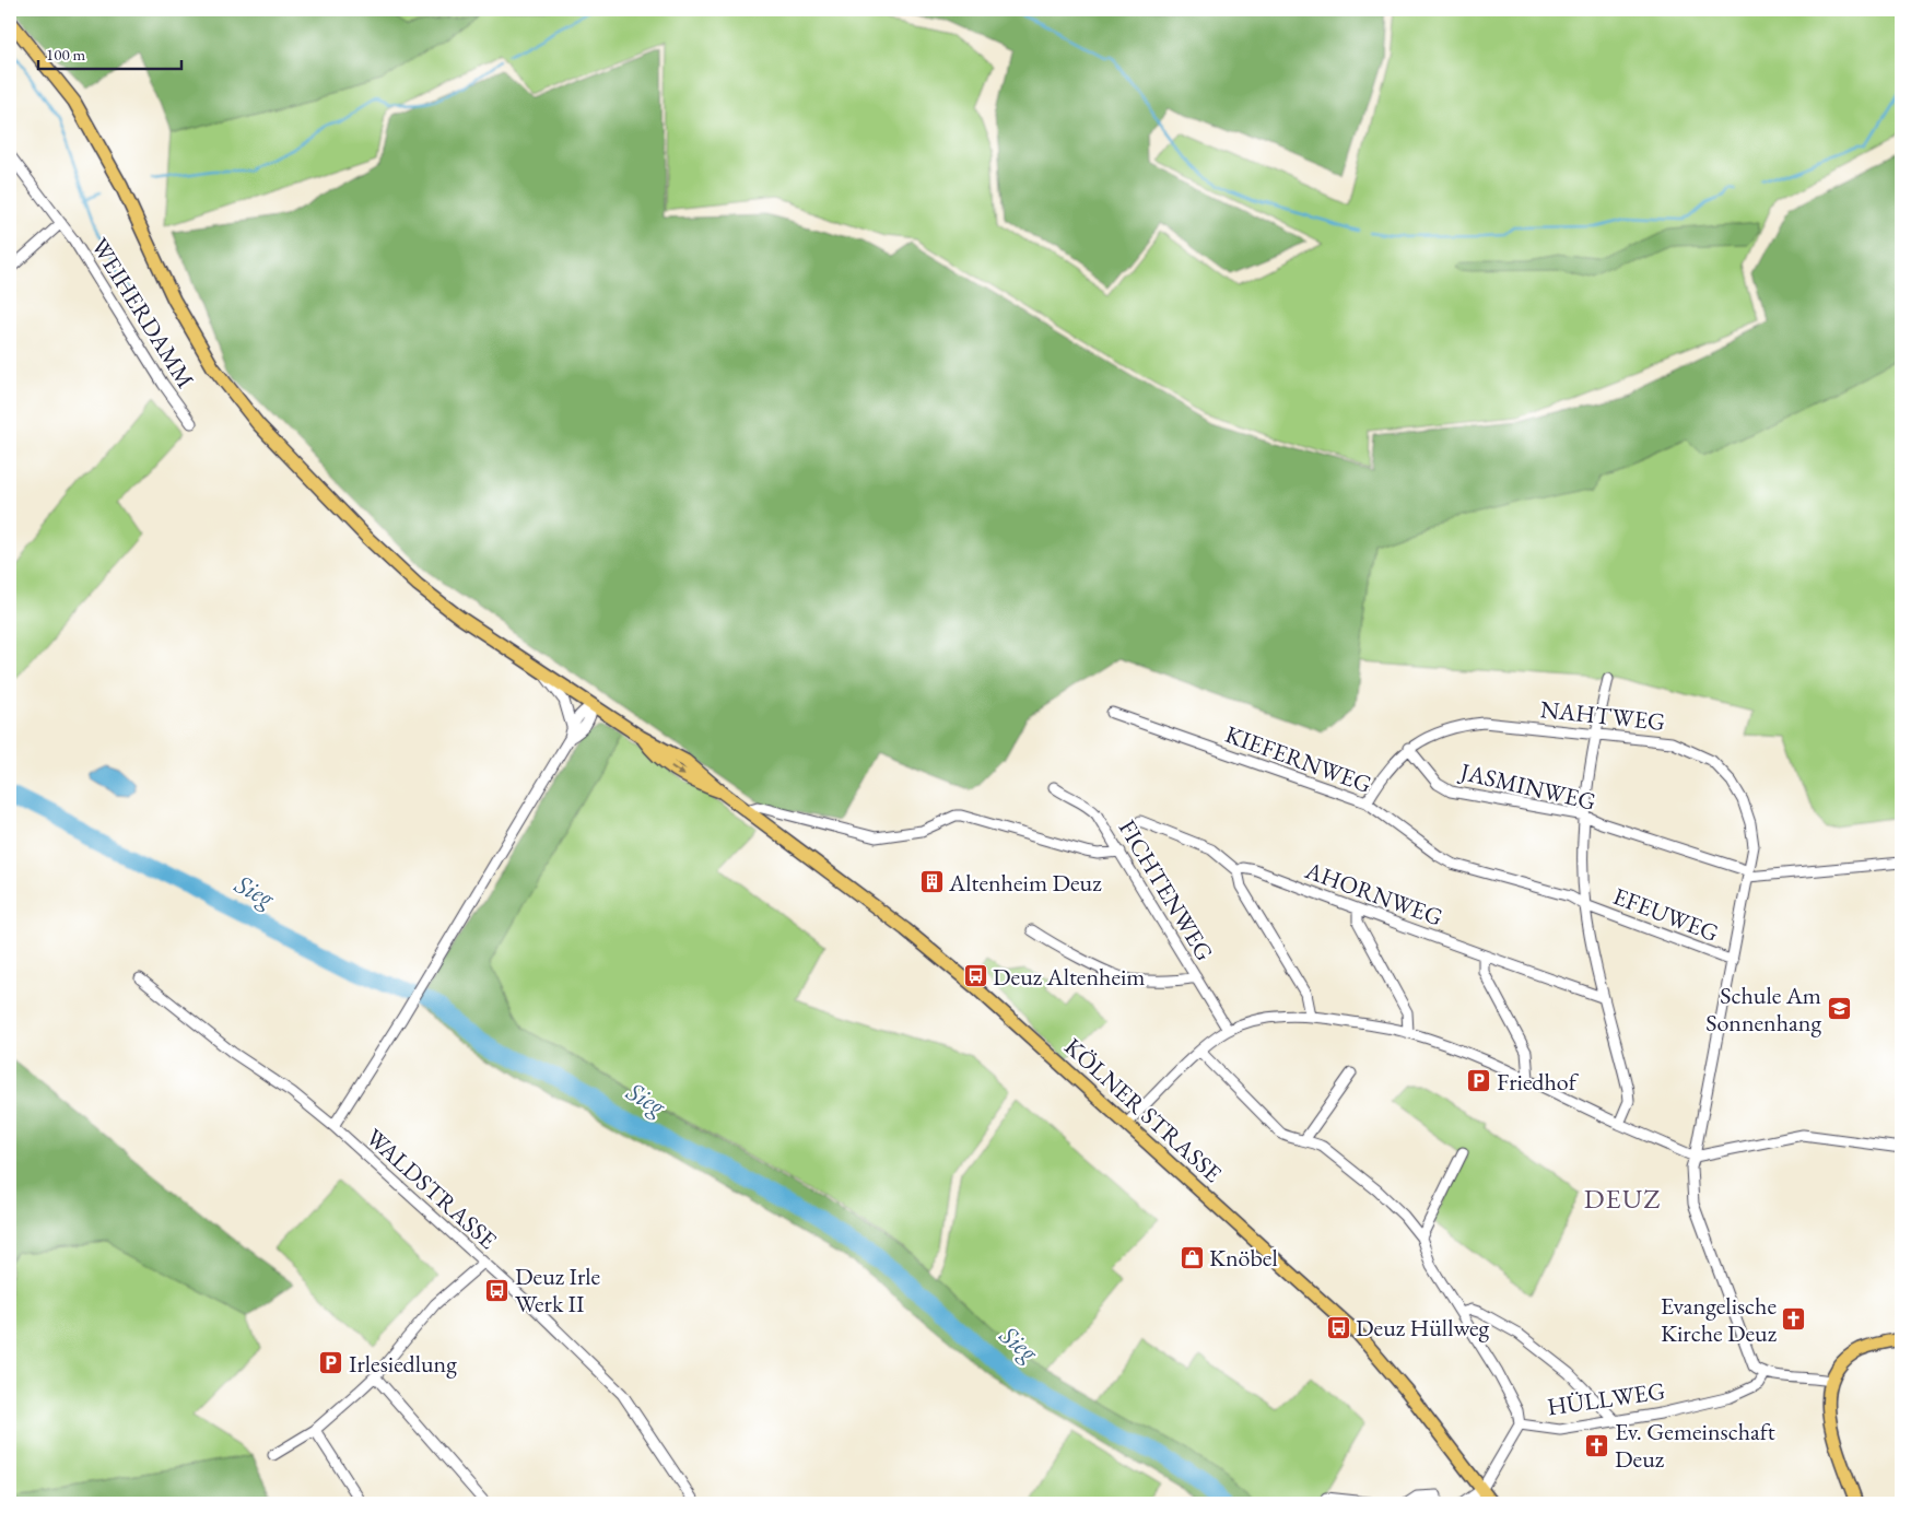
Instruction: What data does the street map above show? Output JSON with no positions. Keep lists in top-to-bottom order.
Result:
{
  "streets": {
    "main road": ["KÖLNER STRASSE"],
    "street": [
      "WEIHERDAMM",
      "NAHTWEG",
      "KIEFERNWEG",
      "JASMINWEG",
      "FICHTENWEG",
      "AHORNWEG",
      "EFEUWEG",
      "WALDSTRASSE",
      "HÜLLWEG"
    ]
  },
  "crossings": [
    ["NAHTWEG", "KIEFERNWEG"],
    ["NAHTWEG", "JASMINWEG"],
    ["NAHTWEG", "EFEUWEG"],
    ["NAHTWEG", "HÜLLWEG"],
    ["KIEFERNWEG", "EFEUWEG"],
    ["KÖLNER STRASSE", "WALDSTRASSE"],
    ["KÖLNER STRASSE", "HÜLLWEG"]
  ],
  "districts": ["DEUZ"],
  "water": ["Sieg"],
  "places": {
    "building": ["Altenheim Deuz"],
    "bus stop": ["Deuz Altenheim", "Deuz Irle Werk II", "Deuz Hüllweg"],
    "school or university": ["Schule Am Sonnenhang"],
    "parking": ["Friedhof", "Irlesiedlung"],
    "shop": ["Knöbel"],
    "church": ["Evangelische Kirche Deuz", "Ev. Gemeinschaft Deuz"]
  },
  "scale_bar": "100 m"
}
